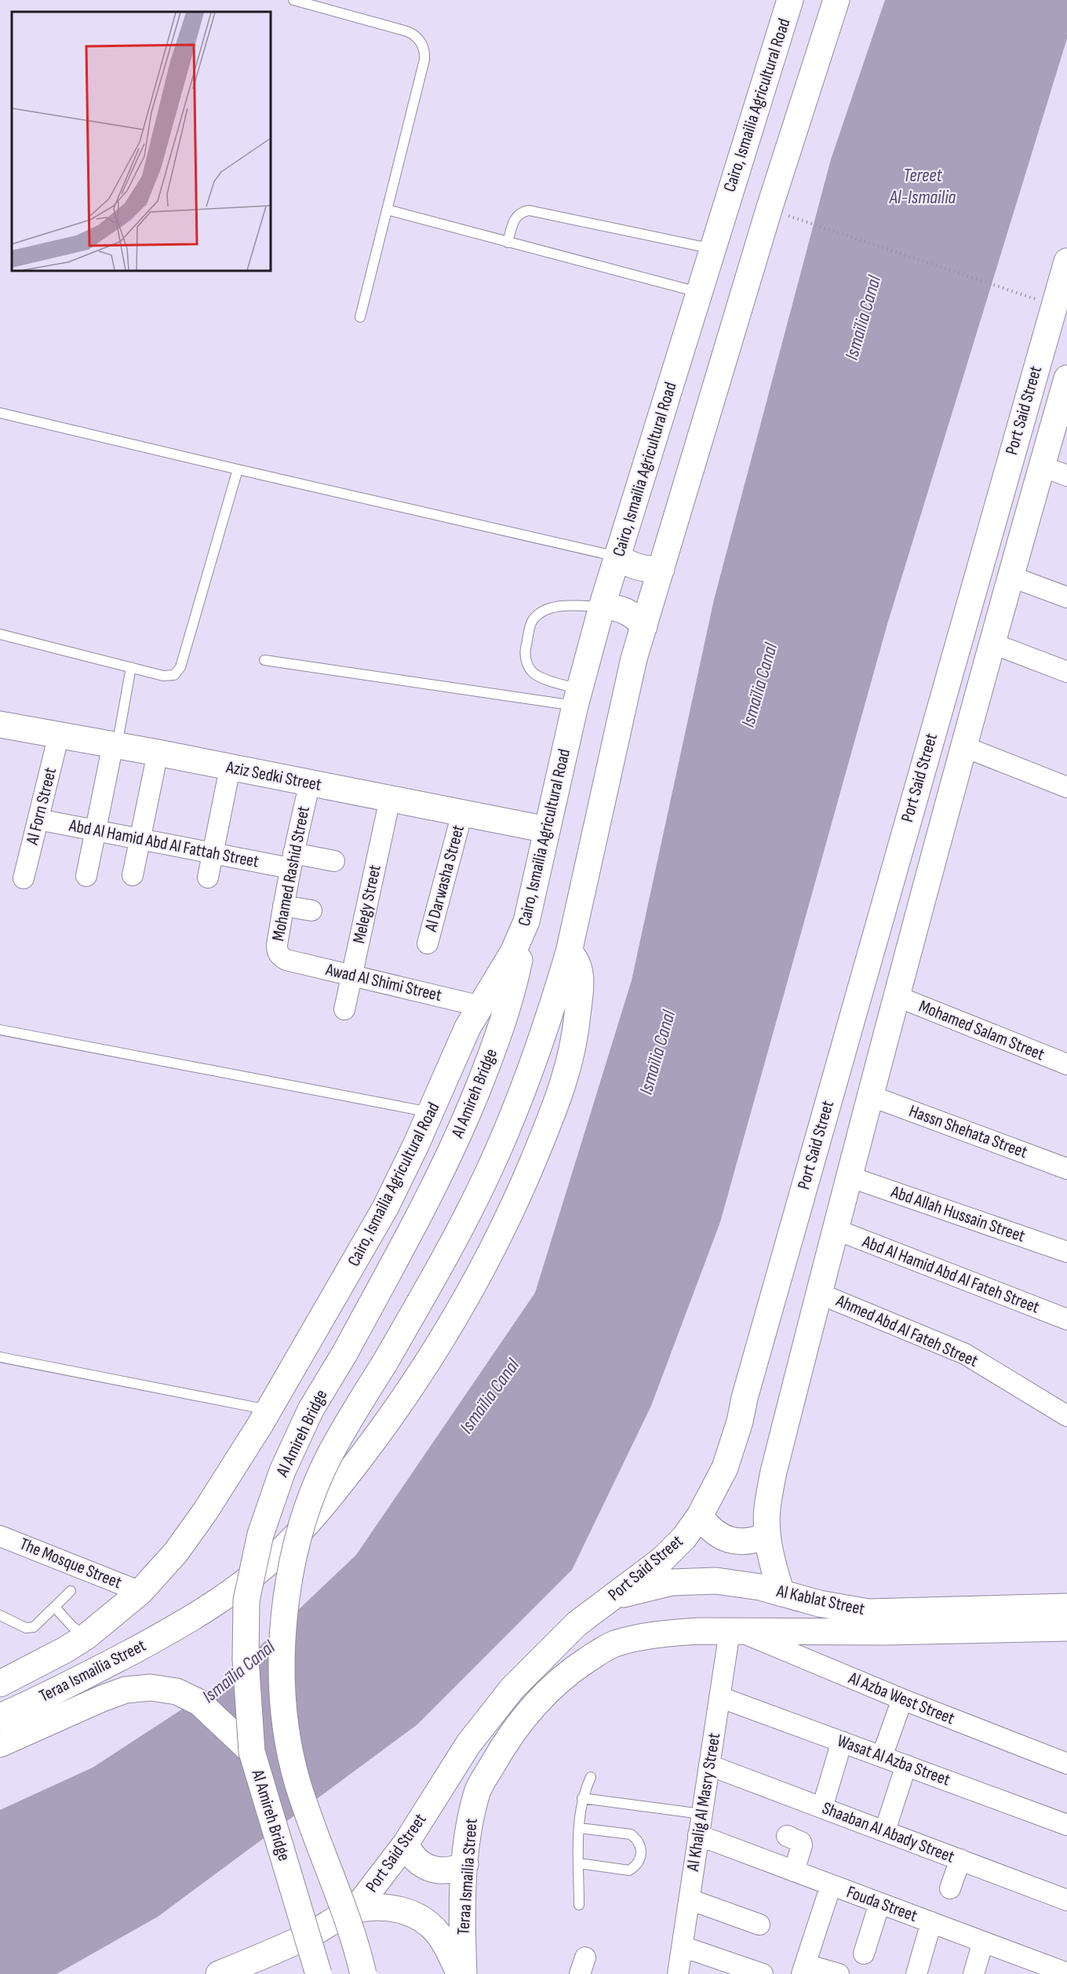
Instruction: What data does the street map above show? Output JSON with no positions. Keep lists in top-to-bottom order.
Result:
{
  "streets": {
    "main road": [
      "Cairo, Ismailia Agricultural Road",
      "Port Said Street",
      "Aziz Sedki Street",
      "Al Amireh Bridge",
      "Al Kablat Street",
      "Teraa Ismailia Street"
    ],
    "street": [
      "Al Forn Street",
      "Abd Al Hamid Abd Al Fattah Street",
      "Mohamed Rashid Street",
      "Al Darwasha Street",
      "Melegy Street",
      "Awad Al Shimi Street",
      "Mohamed Salam Street",
      "Hassn Shehata Street",
      "Abd Allah Hussain Street",
      "Abd Al Hamid Abd Al Fateh Street",
      "Ahmed Abd Al Fateh Street",
      "The Mosque Street",
      "Al Azba West Street",
      "Wasat Al Azba Street",
      "Al Khalig Al Masry Street",
      "Shaaban Al Abady Street",
      "Fouda Street"
    ]
  },
  "crossings": [
    ["Cairo, Ismailia Agricultural Road", "Aziz Sedki Street"],
    ["Cairo, Ismailia Agricultural Road", "Awad Al Shimi Street"],
    ["Cairo, Ismailia Agricultural Road", "Al Amireh Bridge"],
    ["Cairo, Ismailia Agricultural Road", "The Mosque Street"],
    ["Cairo, Ismailia Agricultural Road", "Teraa Ismailia Street"],
    ["Port Said Street", "Mohamed Salam Street"],
    ["Port Said Street", "Hassn Shehata Street"],
    ["Port Said Street", "Abd Allah Hussain Street"],
    ["Port Said Street", "Abd Al Hamid Abd Al Fateh Street"],
    ["Port Said Street", "Ahmed Abd Al Fateh Street"],
    ["Port Said Street", "Al Kablat Street"],
    ["Aziz Sedki Street", "Al Forn Street"],
    ["Aziz Sedki Street", "Mohamed Rashid Street"],
    ["Aziz Sedki Street", "Al Darwasha Street"],
    ["Aziz Sedki Street", "Melegy Street"],
    ["Al Forn Street", "Abd Al Hamid Abd Al Fattah Street"],
    ["Abd Al Hamid Abd Al Fattah Street", "Mohamed Rashid Street"],
    ["Mohamed Rashid Street", "Awad Al Shimi Street"],
    ["Melegy Street", "Awad Al Shimi Street"],
    ["Al Amireh Bridge", "Teraa Ismailia Street"],
    ["Al Kablat Street", "Teraa Ismailia Street"],
    ["Al Kablat Street", "Al Azba West Street"],
    ["Al Kablat Street", "Al Khalig Al Masry Street"],
    ["Teraa Ismailia Street", "Al Azba West Street"],
    ["Teraa Ismailia Street", "Al Khalig Al Masry Street"],
    ["Al Azba West Street", "Al Khalig Al Masry Street"],
    ["Wasat Al Azba Street", "Al Khalig Al Masry Street"],
    ["Al Khalig Al Masry Street", "Shaaban Al Abady Street"],
    ["Al Khalig Al Masry Street", "Fouda Street"]
  ],
  "water": ["Tereet Al-Ismailia", "Ismaïlia Canal"]
}
